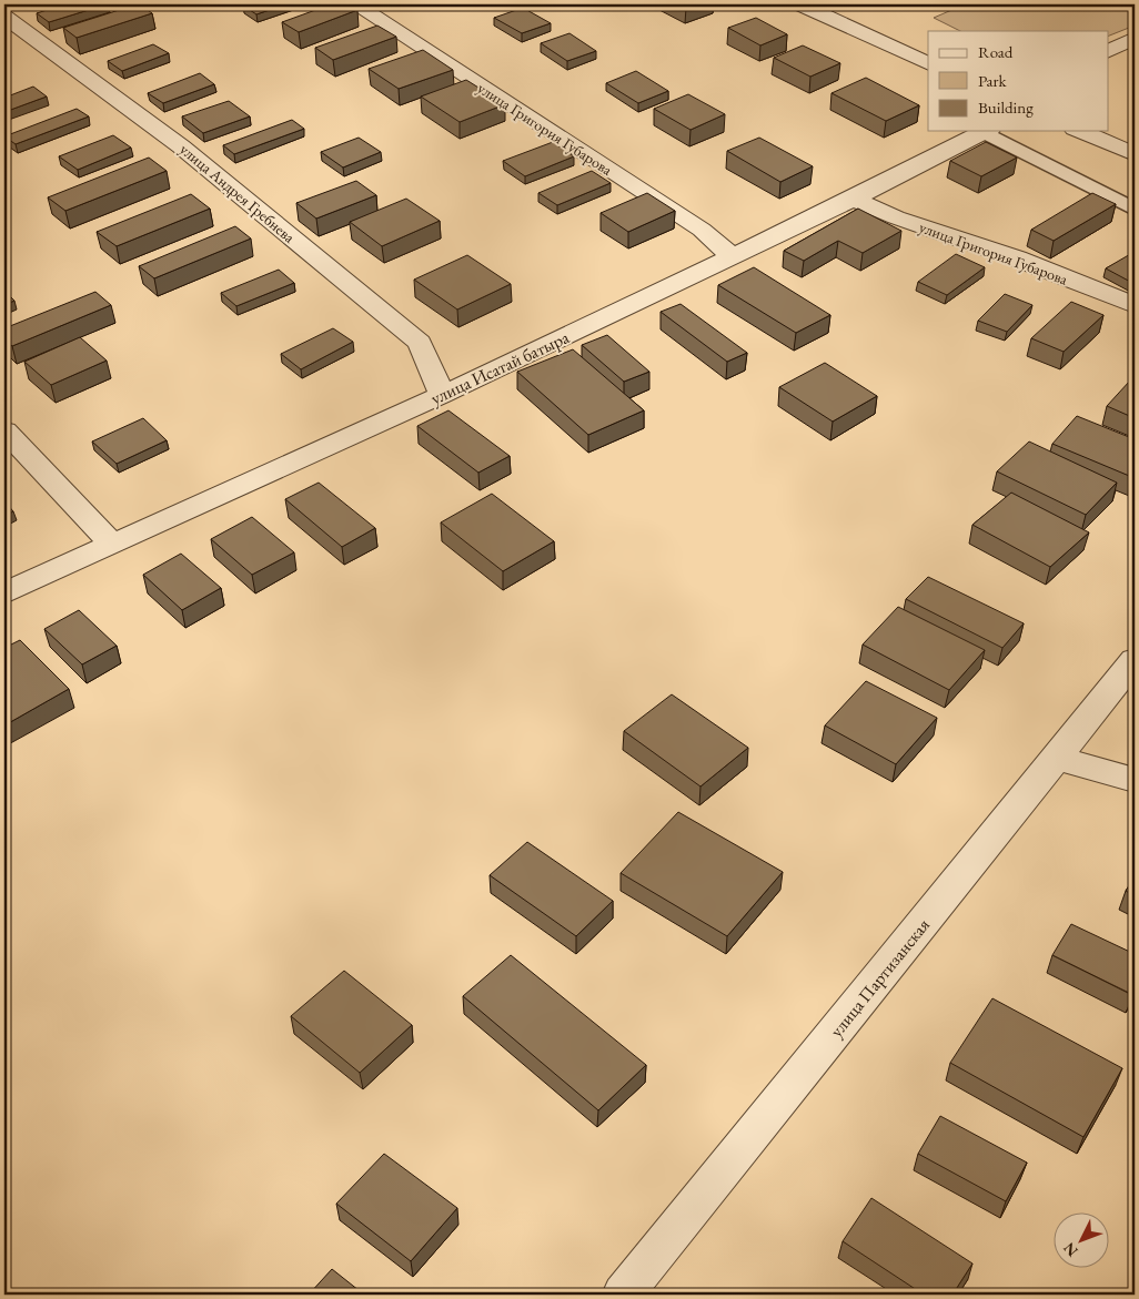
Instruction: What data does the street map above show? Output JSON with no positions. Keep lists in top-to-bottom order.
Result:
{
  "streets": {
    "street": [
      "улица Григория Губарова",
      "улица Андрея Гребнева",
      "улица Исатай батыра",
      "улица Партизанская"
    ]
  },
  "crossings": [
    ["улица Григория Губарова", "улица Исатай батыра"],
    ["улица Андрея Гребнева", "улица Исатай батыра"]
  ],
  "legend": ["Road", "Park", "Building"],
  "north": "bottom left"
}
